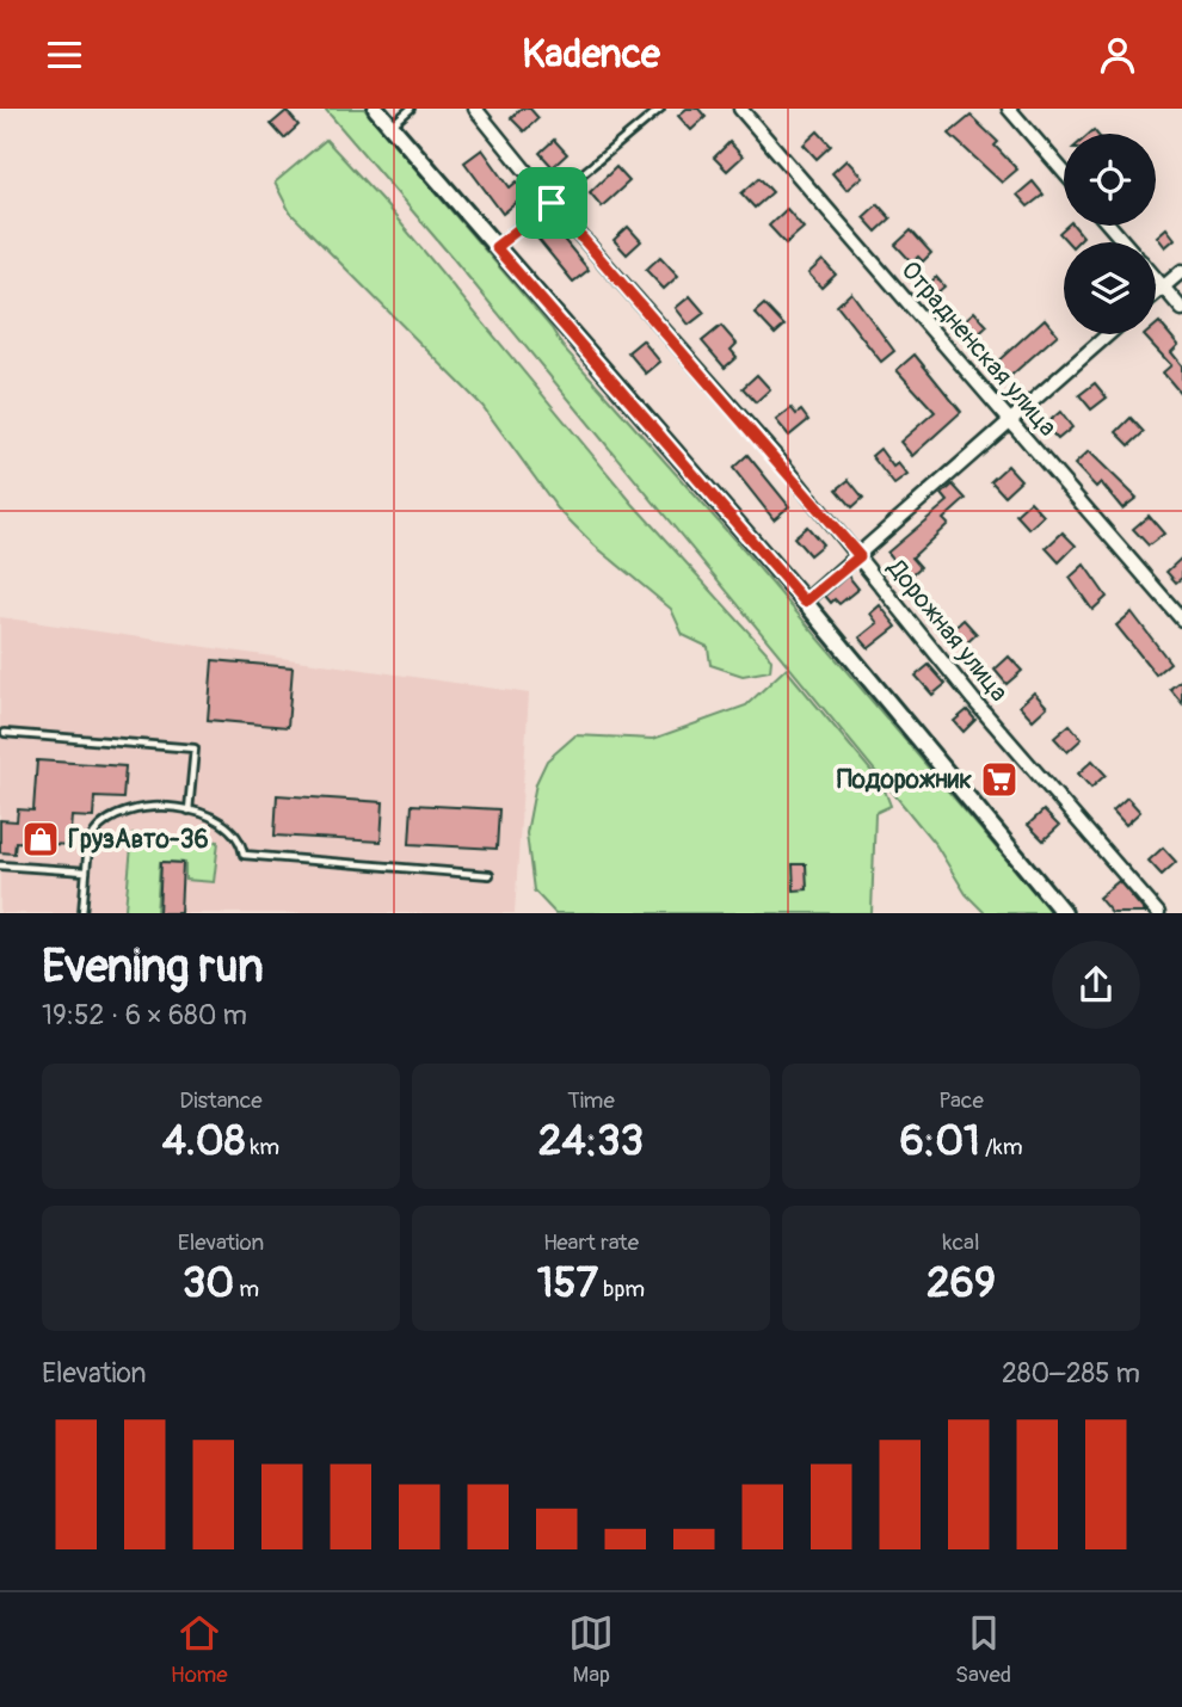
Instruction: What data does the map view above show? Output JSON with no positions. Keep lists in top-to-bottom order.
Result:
{
  "streets": {
    "street": ["Отрадненская улица", "Дорожная улица"]
  },
  "places": {
    "supermarket": ["Подорожник"],
    "shop": ["ГрузАвто-36"]
  },
  "page": {
    "header": "Kadence",
    "heading": ["Evening run", "19:52 · 6 × 680 m"],
    "stats": [
      ["Distance", "4.08 km"],
      ["Time", "24:33"],
      ["Pace", "6:01 /km"],
      ["Elevation", "30 m"],
      ["Heart rate", "157 bpm"],
      ["kcal", "269"]
    ],
    "chart": ["Elevation", "280–285 m"],
    "tabs": ["Home", "Map", "Saved"]
  }
}
